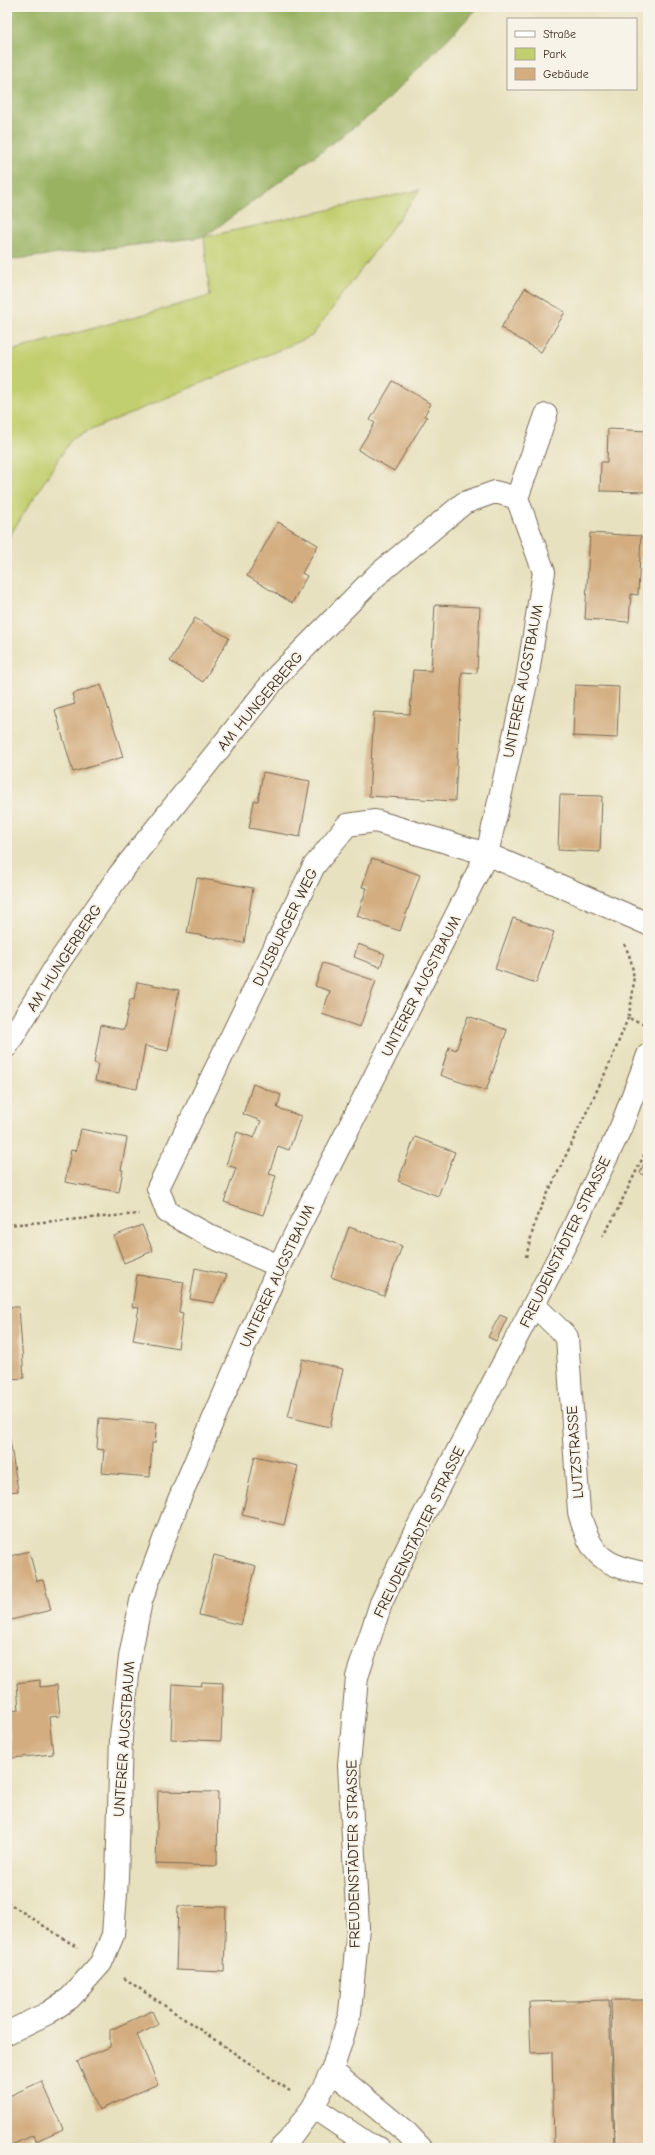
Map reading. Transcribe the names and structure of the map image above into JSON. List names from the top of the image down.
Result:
{
  "streets": {
    "street": [
      "UNTERER AUGSTBAUM",
      "AM HUNGERBERG",
      "DUISBURGER WEG",
      "FREUDENSTÄDTER STRASSE",
      "LUTZSTRASSE"
    ]
  },
  "crossings": [
    ["UNTERER AUGSTBAUM", "AM HUNGERBERG"],
    ["UNTERER AUGSTBAUM", "DUISBURGER WEG"],
    ["FREUDENSTÄDTER STRASSE", "LUTZSTRASSE"]
  ],
  "legend": ["Straße", "Park", "Gebäude"]
}
